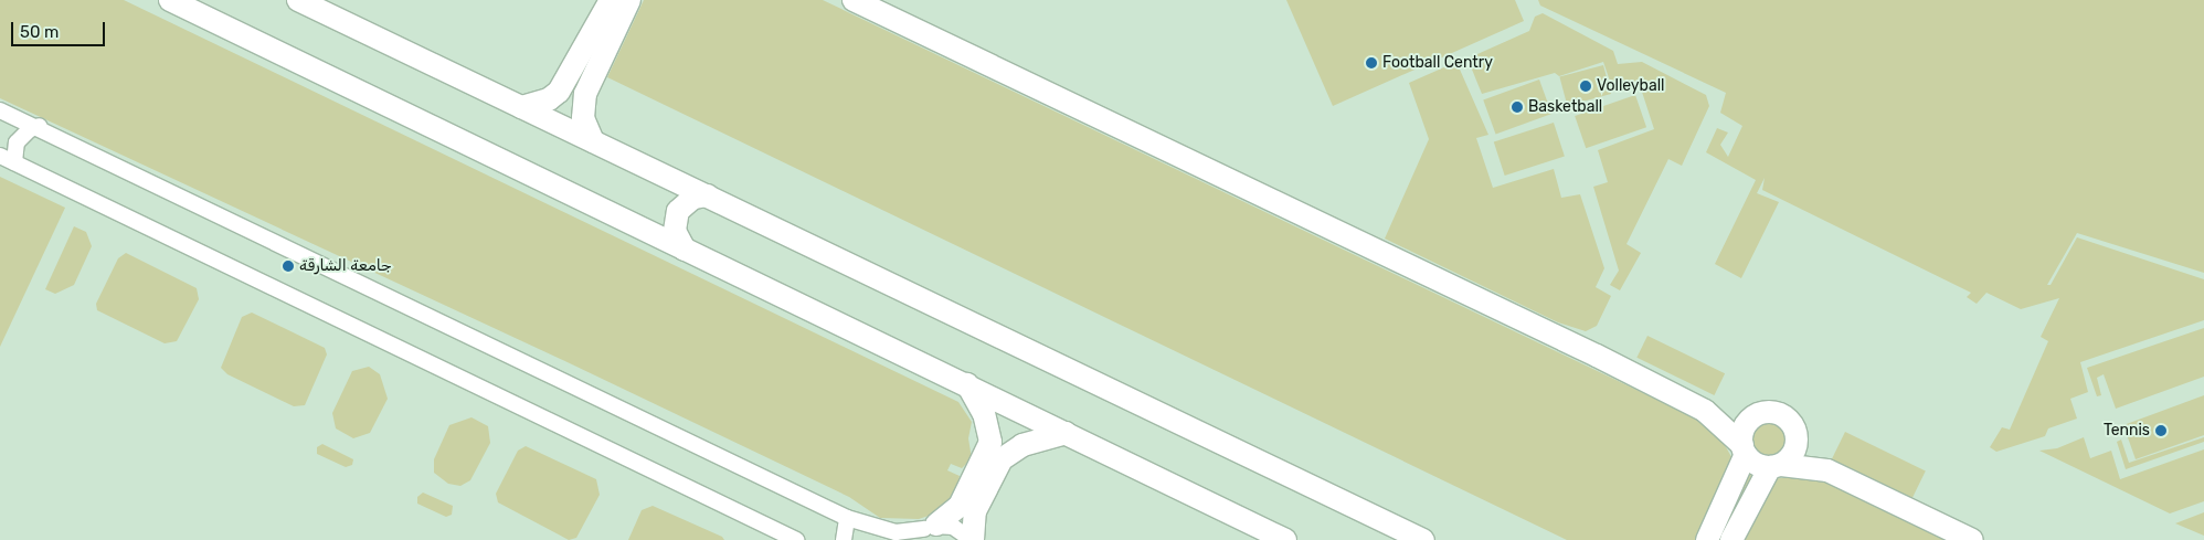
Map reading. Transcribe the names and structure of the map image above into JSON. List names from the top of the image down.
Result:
{
  "places": [
    "Football Centry",
    "Volleyball",
    "Basketball",
    "جامعة الشارقة",
    "Tennis"
  ],
  "scale_bar": "50 m"
}
